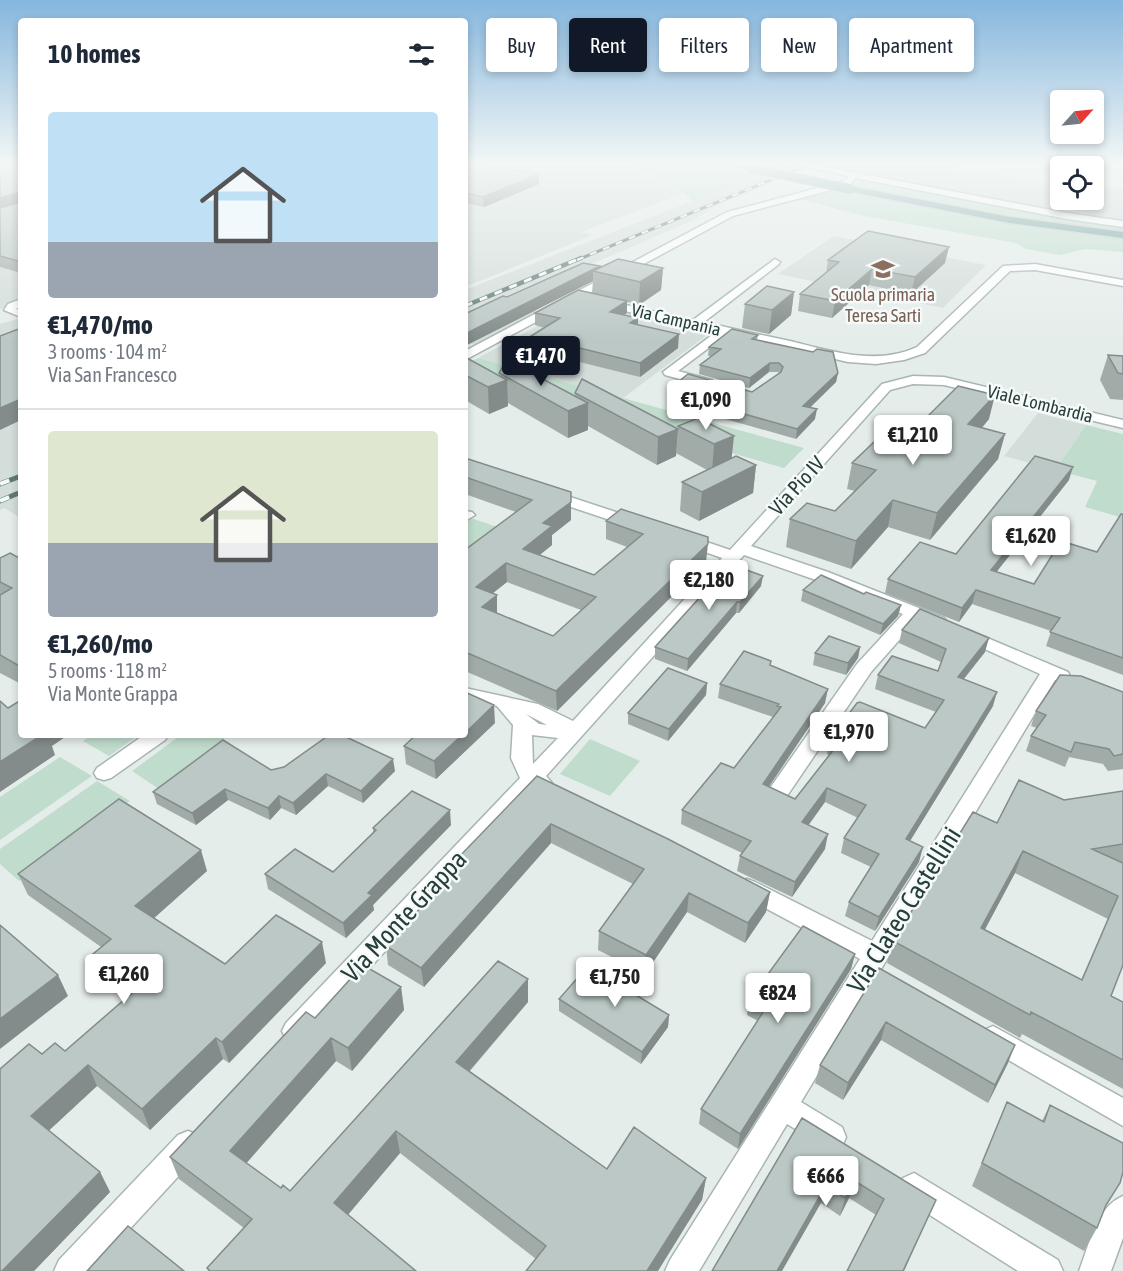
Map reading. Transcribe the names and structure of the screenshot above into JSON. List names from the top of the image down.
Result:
{
  "streets": {
    "street": [
      "Via Campania",
      "Viale Lombardia",
      "Via Pio IV",
      "Via Clateo Castellini",
      "Via Monte Grappa"
    ]
  },
  "crossings": [
    ["Via Campania", "Viale Lombardia"],
    ["Via Campania", "Via Pio IV"],
    ["Viale Lombardia", "Via Pio IV"],
    ["Via Pio IV", "Via Monte Grappa"]
  ],
  "places": {
    "school or university": ["Scuola primaria Teresa Sarti"]
  },
  "north": "top right",
  "page": {
    "chip": [
      "Buy",
      "Rent",
      "Filters",
      "New",
      "Apartment"
    ],
    "heading": "10 homes",
    "list": [
      {
        "name": "€1,470/mo",
        "note": "3 rooms · 104 m² · Via San Francesco"
      },
      {
        "name": "€1,260/mo",
        "note": "5 rooms · 118 m² · Via Monte Grappa"
      }
    ],
    "price": [
      "€1,470",
      "€1,090",
      "€1,210",
      "€1,620",
      "€2,180",
      "€1,970",
      "€1,260",
      "€1,750",
      "€824",
      "€666"
    ]
  }
}
